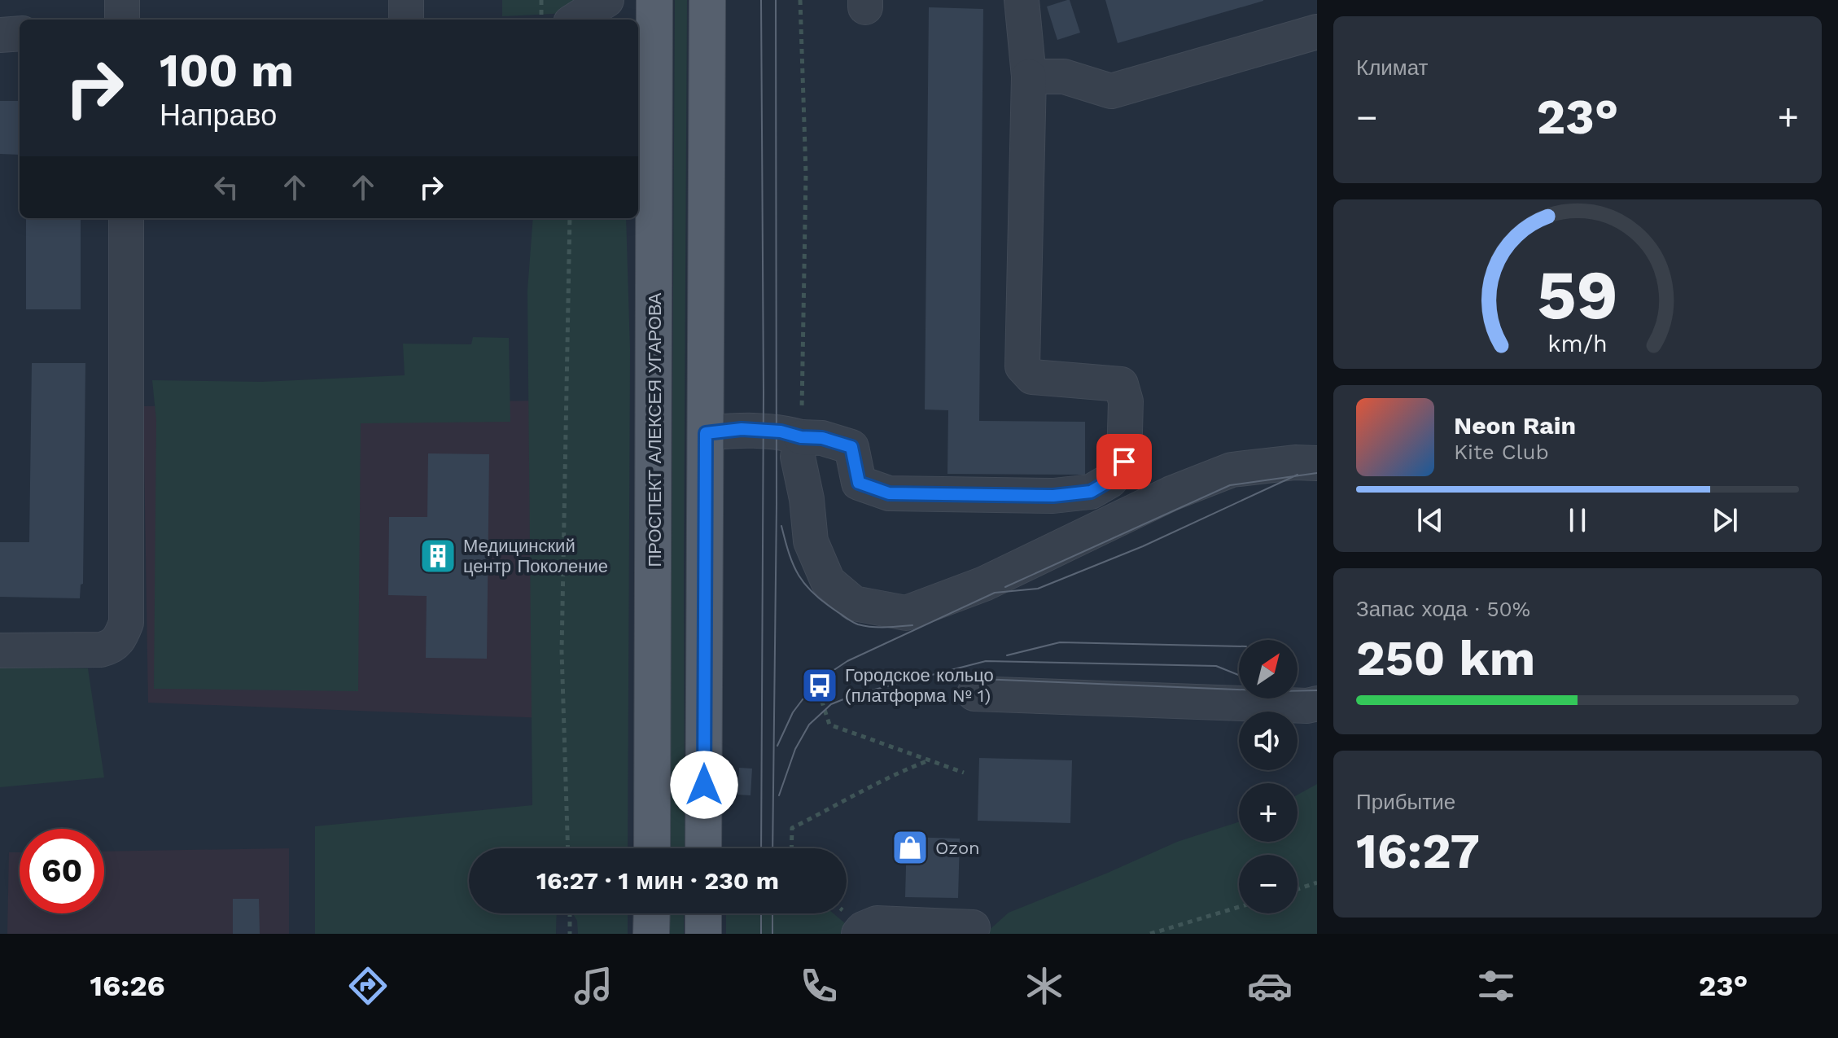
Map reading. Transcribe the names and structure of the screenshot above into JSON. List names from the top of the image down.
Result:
{
  "streets": {
    "main road": ["ПРОСПЕКТ АЛЕКСЕЯ УГАРОВА"]
  },
  "places": {
    "building": ["Медицинский центр Поколение"],
    "bus stop": ["Городское кольцо (платформа № 1)"],
    "shop": ["Ozon"]
  },
  "north": "top right",
  "page": {
    "tile": [
      "Климат",
      ["Запас хода · 50%", "250 km"],
      ["Прибытие", "16:27"]
    ],
    "turn": ["100 m", "Направо"],
    "heat": ["−", "23°", "+"],
    "song": ["Neon Rain", "Kite Club"],
    "map_buttons": ["+", "−"],
    "limit": "60",
    "trip": "16:27 · 1 мин · 230 m",
    "tabs": ["16:26", "23°"],
    "gauge": ["59", "km/h"]
  }
}
